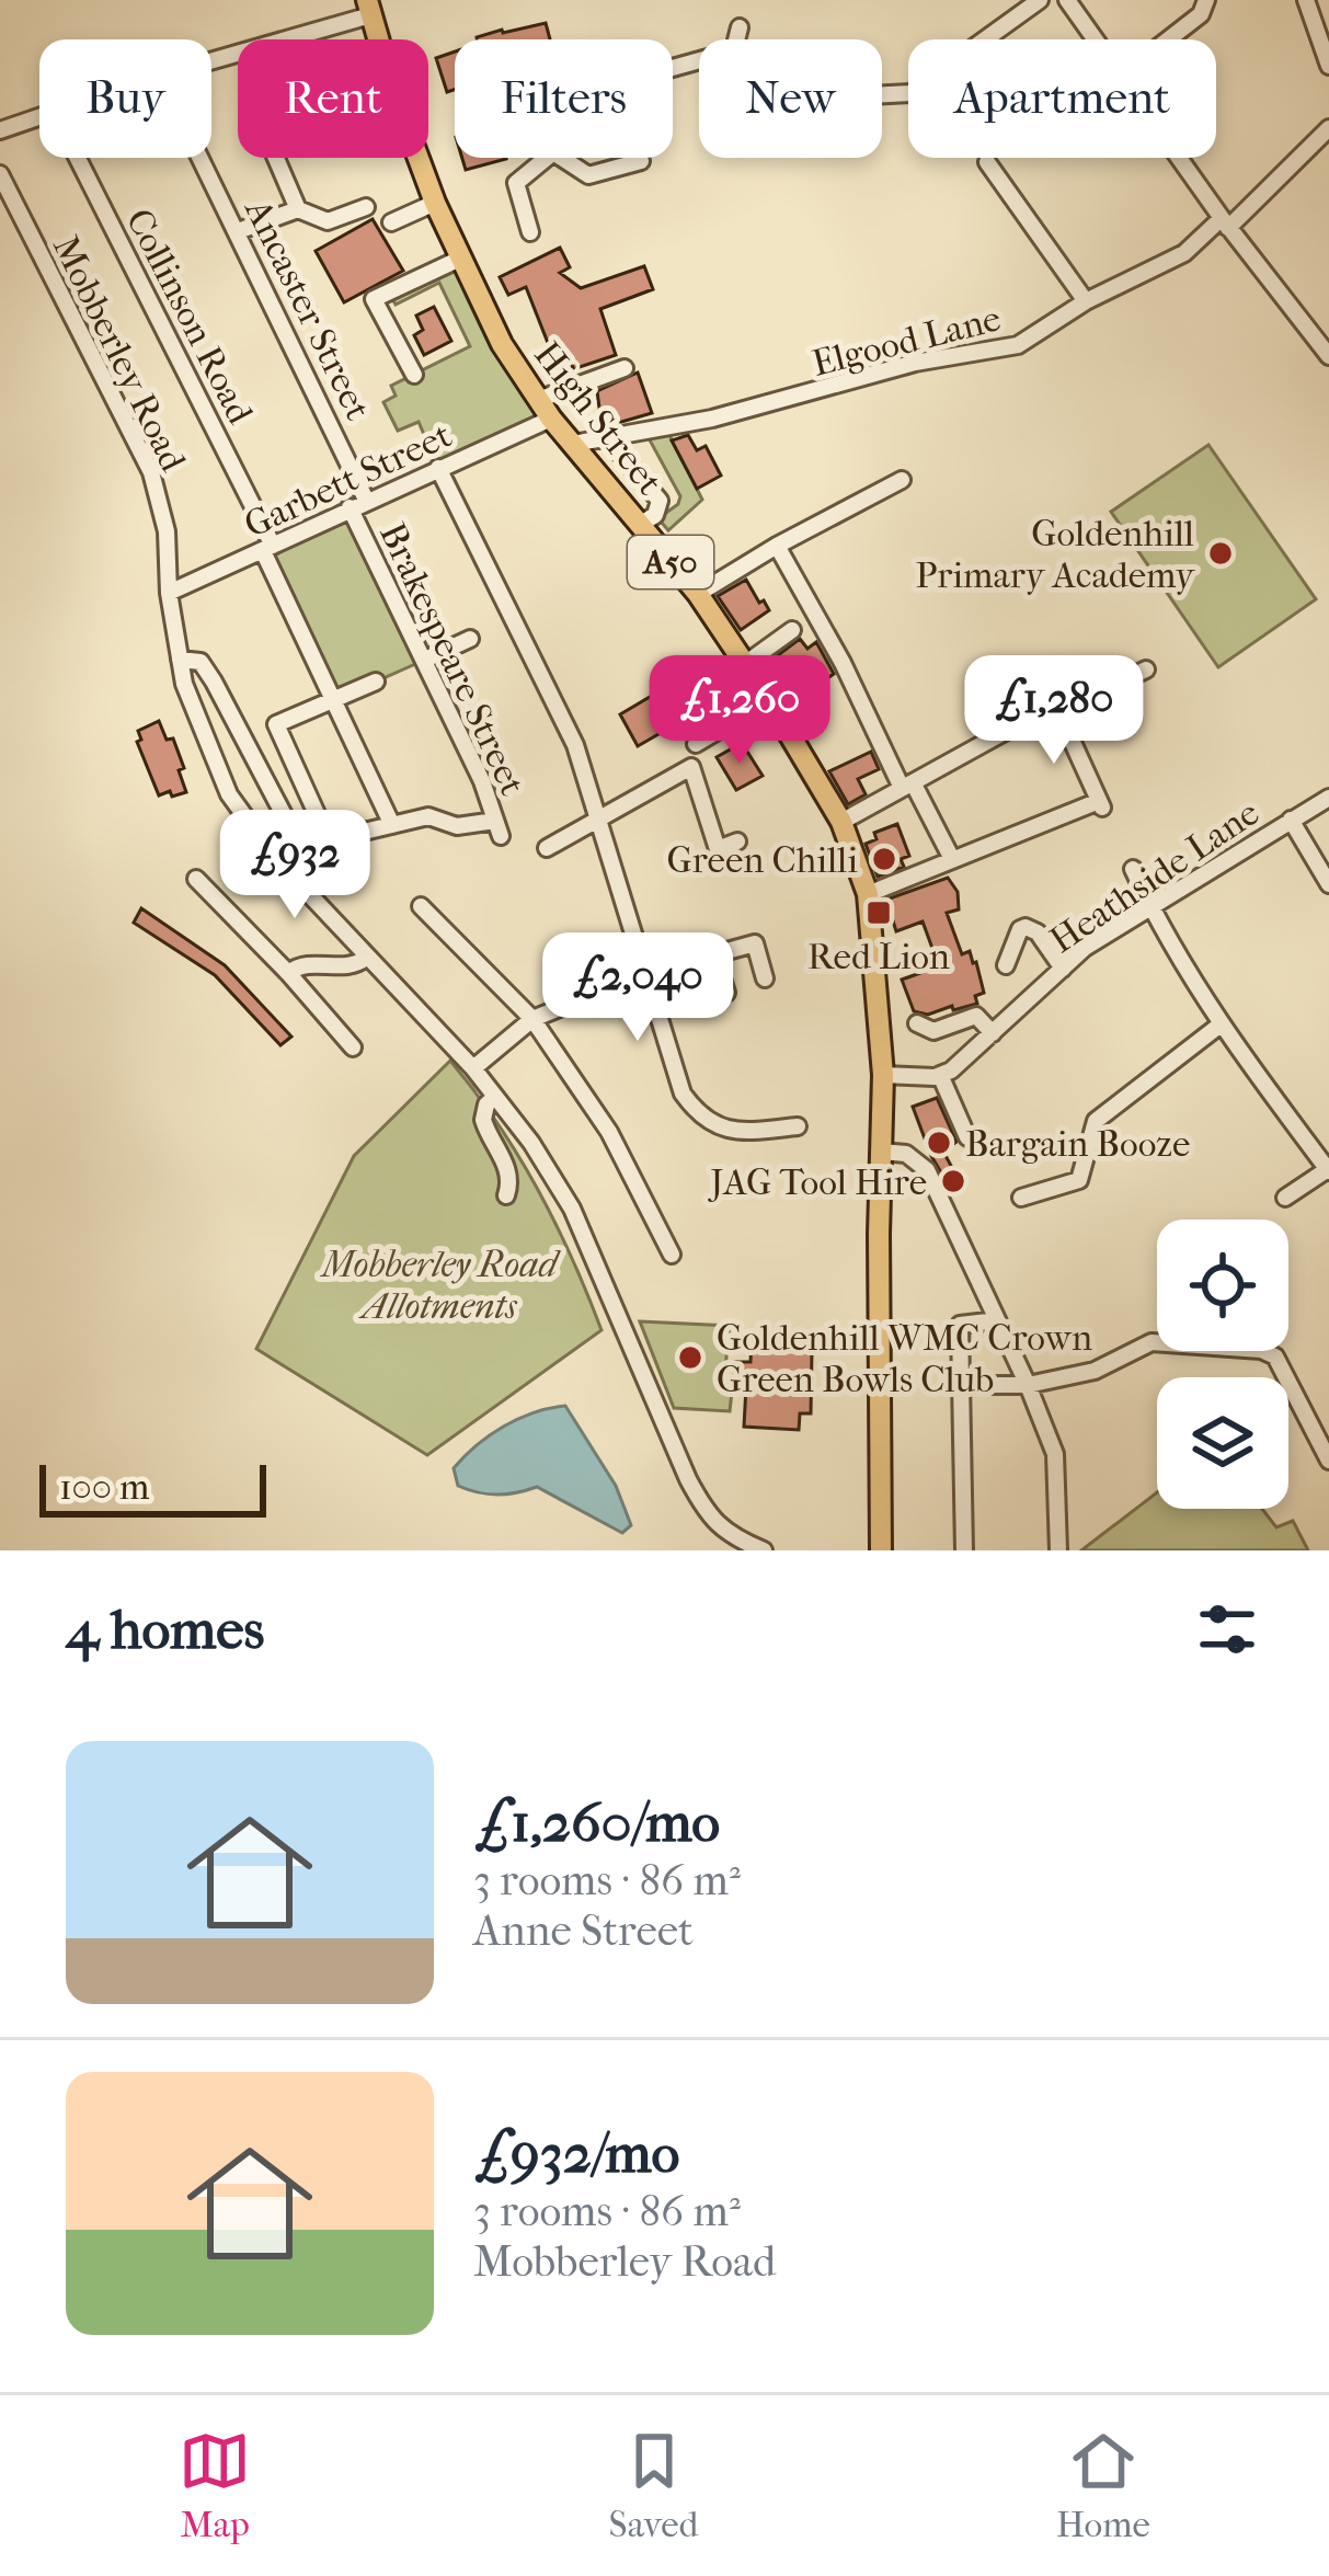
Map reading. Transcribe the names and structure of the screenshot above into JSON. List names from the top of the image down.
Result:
{
  "streets": {
    "main road": ["High Street", "A50"],
    "street": [
      "Ancaster Street",
      "Collinson Road",
      "Elgood Lane",
      "Mobberley Road",
      "Garbett Street",
      "Brakespeare Street",
      "Heathside Lane"
    ]
  },
  "crossings": [
    ["Ancaster Street", "Garbett Street"],
    ["Ancaster Street", "Brakespeare Street"],
    ["Collinson Road", "Garbett Street"],
    ["Collinson Road", "Brakespeare Street"],
    ["Elgood Lane", "High Street"],
    ["Mobberley Road", "Garbett Street"],
    ["High Street", "Garbett Street"],
    ["High Street", "A50"],
    ["Garbett Street", "Brakespeare Street"]
  ],
  "parks": ["Mobberley Road Allotments"],
  "places": {
    "other": [
      "Goldenhill Primary Academy",
      "Green Chilli",
      "Bargain Booze",
      "JAG Tool Hire",
      "Goldenhill WMC Crown Green Bowls Club"
    ],
    "transit": ["Red Lion"]
  },
  "scale_bar": "100 m",
  "page": {
    "chip": [
      "Buy",
      "Rent",
      "Filters",
      "New",
      "Apartment"
    ],
    "price": [
      "£1,260",
      "£1,280",
      "£932",
      "£2,040"
    ],
    "scale": "100 m",
    "heading": "4 homes",
    "list": [
      {
        "name": "£1,260/mo",
        "note": "3 rooms · 86 m² · Anne Street"
      },
      {
        "name": "£932/mo",
        "note": "3 rooms · 86 m² · Mobberley Road"
      }
    ],
    "tabs": ["Map", "Saved", "Home"]
  }
}
